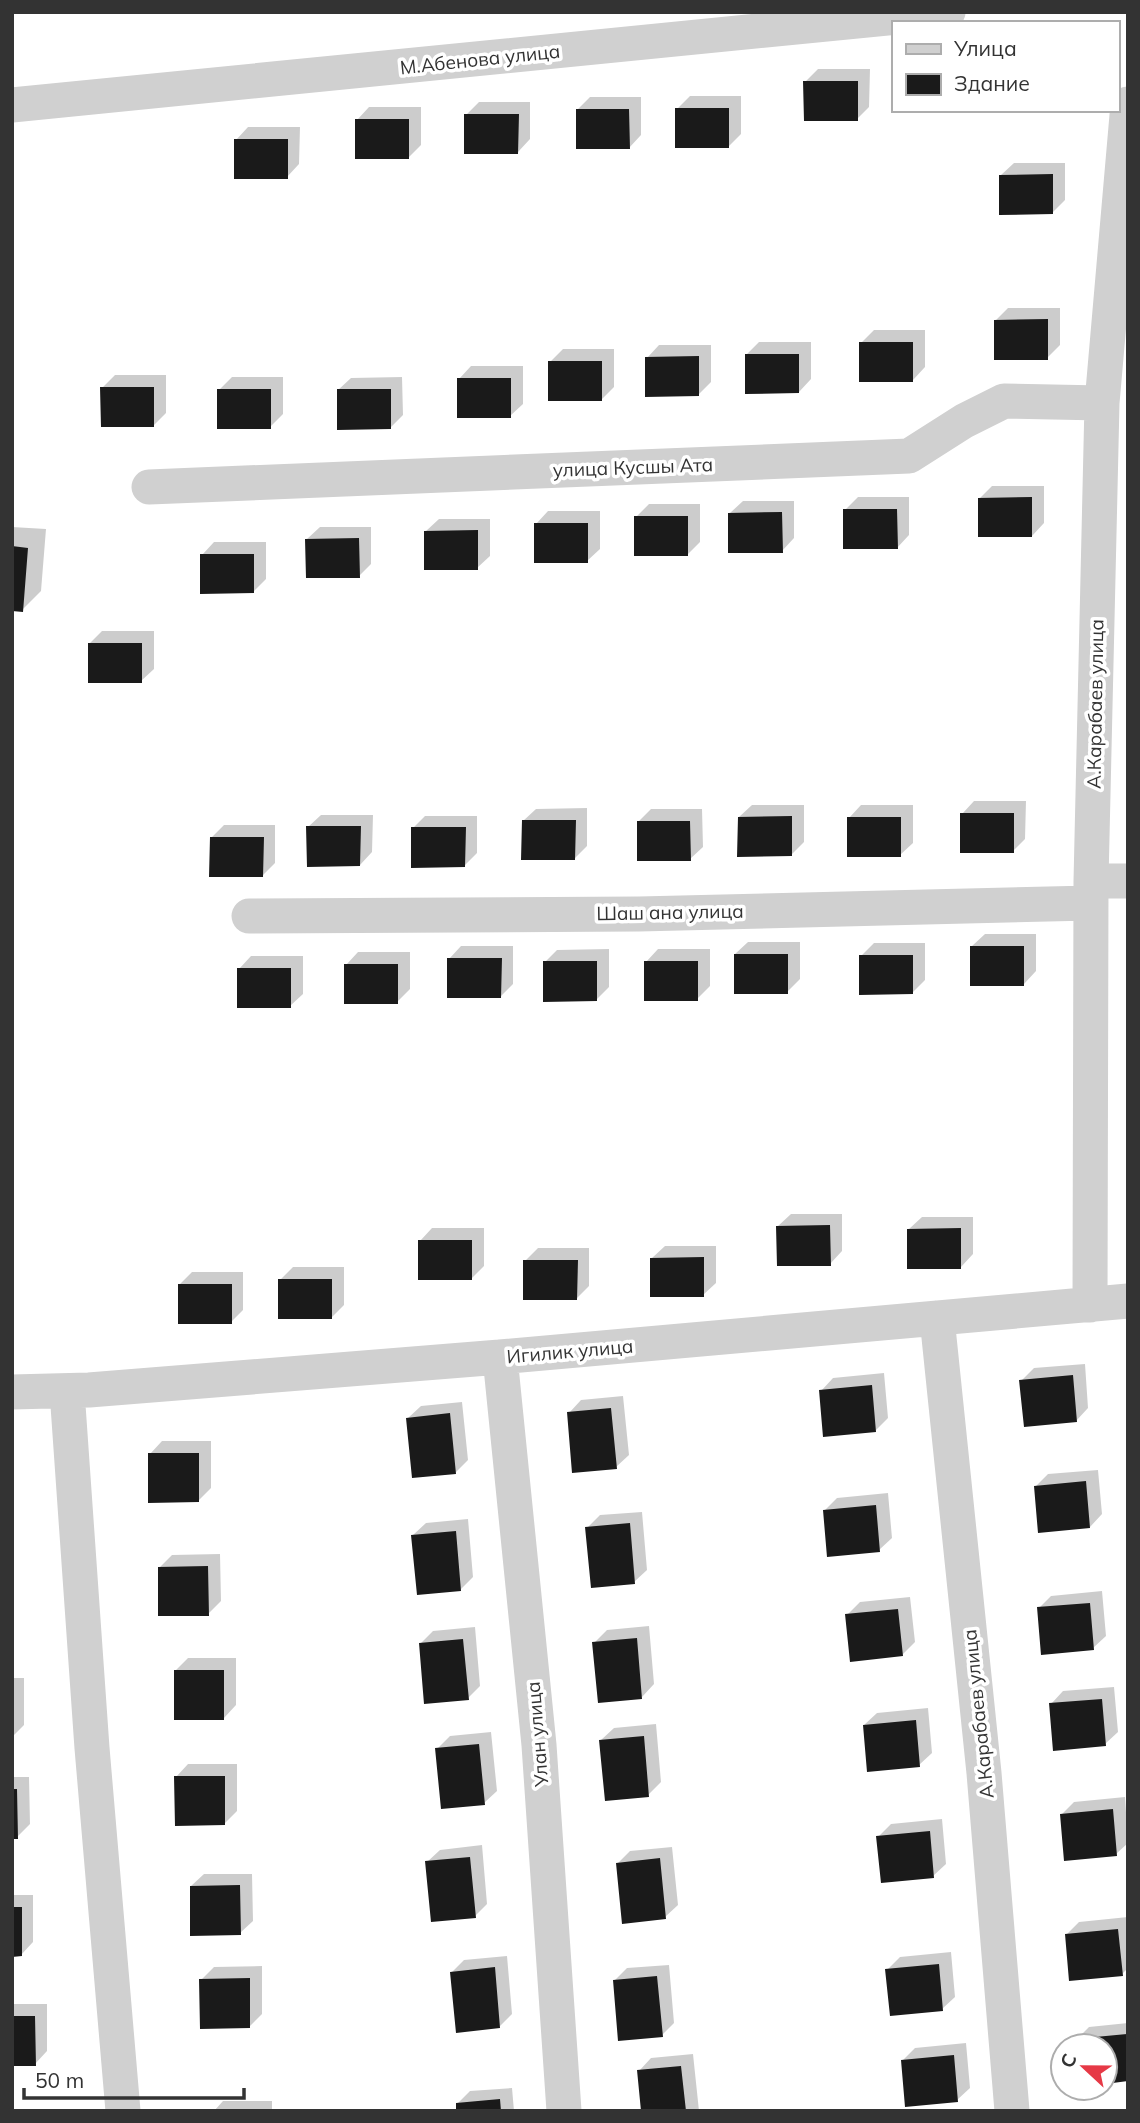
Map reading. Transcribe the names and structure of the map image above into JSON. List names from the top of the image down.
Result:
{
  "streets": {
    "street": [
      "М.Абенова улица",
      "улица Кусшы Ата",
      "А.Карабаев улица",
      "Шаш ана улица",
      "Игилик улица",
      "Улан улица"
    ]
  },
  "crossings": [
    ["улица Кусшы Ата", "А.Карабаев улица"],
    ["А.Карабаев улица", "Шаш ана улица"],
    ["А.Карабаев улица", "Игилик улица"],
    ["Игилик улица", "Улан улица"]
  ],
  "legend": ["Улица", "Здание"],
  "scale_bar": "50 m",
  "north": "left"
}
